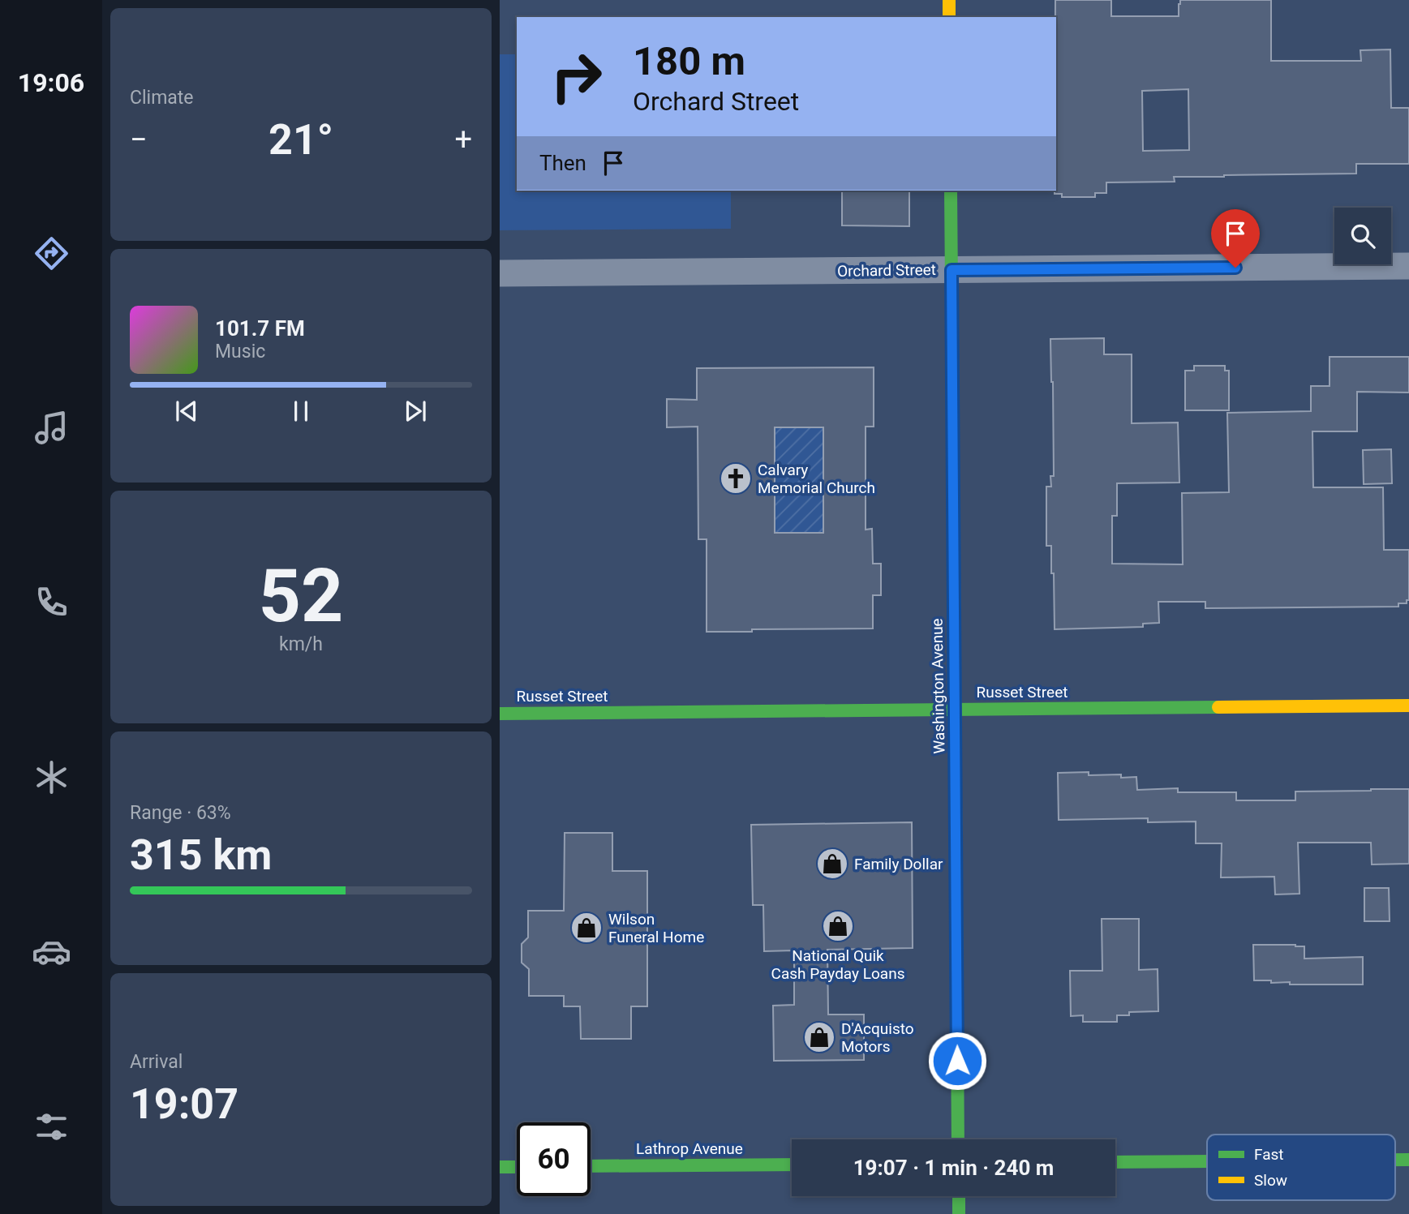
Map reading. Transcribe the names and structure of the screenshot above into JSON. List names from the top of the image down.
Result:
{
  "streets": {
    "street": [
      "Orchard Street",
      "Washington Avenue",
      "Russet Street",
      "Lathrop Avenue"
    ]
  },
  "crossings": [
    ["Orchard Street", "Washington Avenue"],
    ["Washington Avenue", "Russet Street"]
  ],
  "places": {
    "church": ["Calvary Memorial Church"],
    "shop": [
      "Family Dollar",
      "National Quik Cash Payday Loans",
      "Wilson Funeral Home",
      "D'Acquisto Motors"
    ]
  },
  "legend": ["Fast", "Slow"],
  "page": {
    "tabs": "19:06",
    "tile": [
      "Climate",
      ["52", "km/h"],
      ["Range · 63%", "315 km"],
      ["Arrival", "19:07"]
    ],
    "turn": ["180 m", "Orchard Street"],
    "heat": ["−", "21°", "+"],
    "then": "Then",
    "song": ["101.7 FM", "Music"],
    "limit": "60",
    "trip": "19:07 · 1 min · 240 m"
  }
}
